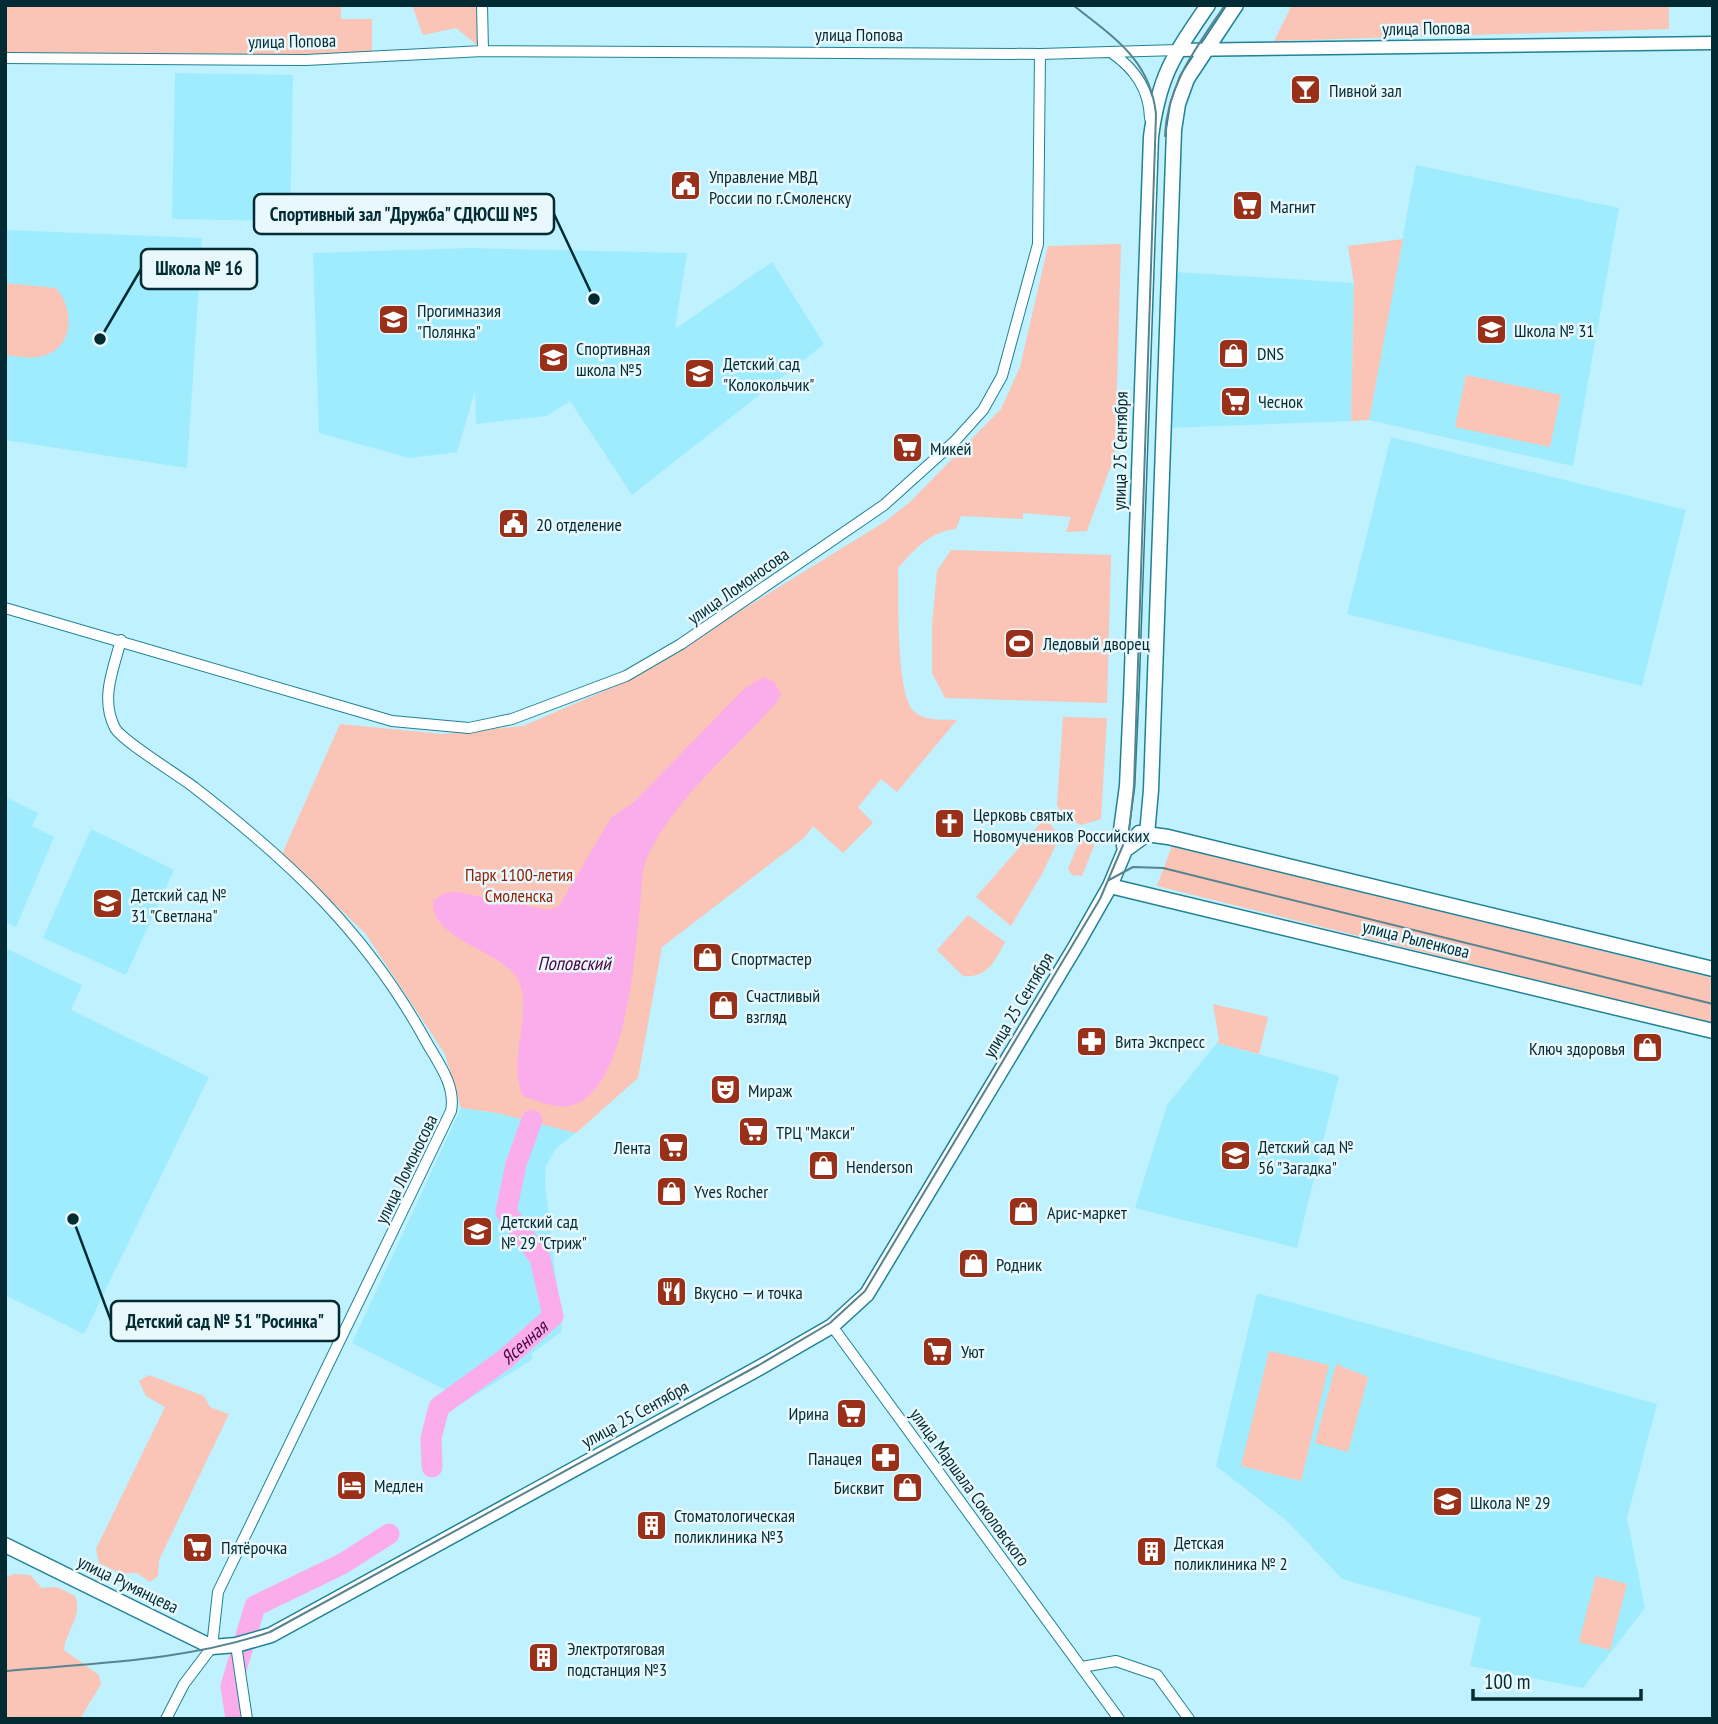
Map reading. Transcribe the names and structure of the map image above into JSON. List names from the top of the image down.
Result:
{
  "streets": {
    "main road": ["улица 25 Сентября", "улица Рыленкова", "улица Румянцева"],
    "street": ["улица Попова", "улица Ломоносова", "улица Маршала Соколовского"]
  },
  "crossings": [
    ["улица Попова", "улица 25 Сентября"],
    ["улица Попова", "улица Ломоносова"],
    ["улица 25 Сентября", "улица Рыленкова"],
    ["улица 25 Сентября", "улица Маршала Соколовского"],
    ["улица Ломоносова", "улица Румянцева"]
  ],
  "water": ["Поповский", "Ясенная"],
  "parks": ["Парк 1100-летия Смоленска"],
  "places": {
    "bar": ["Пивной зал"],
    "public building": ["Управление МВД России по г.Смоленску", "20 отделение"],
    "supermarket": [
      "Магнит",
      "Чеснок",
      "Микей",
      "ТРЦ \"Макси\"",
      "Лента",
      "Уют",
      "Ирина",
      "Пятёрочка"
    ],
    "other": ["Спортивный зал \"Дружба\" СДЮСШ №5", "Школа № 16", "Детский сад № 51 \"Росинка\""],
    "school or university": [
      "Прогимназия \"Полянка\"",
      "Школа № 31",
      "Спортивная школа №5",
      "Детский сад \"Колокольчик\"",
      "Детский сад № 31 \"Светлана\"",
      "Детский сад № 56 \"Загадка\"",
      "Детский сад № 29 \"Стриж\"",
      "Школа № 29"
    ],
    "shop": [
      "DNS",
      "Спортмастер",
      "Счастливый взгляд",
      "Ключ здоровья",
      "Henderson",
      "Yves Rocher",
      "Арис-маркет",
      "Родник",
      "Бисквит"
    ],
    "sports": ["Ледовый дворец"],
    "church": ["Церковь святых Новомучеников Российских"],
    "pharmacy": ["Вита Экспресс", "Панацея"],
    "theatre": ["Мираж"],
    "restaurant": ["Вкусно — и точка"],
    "hotel": ["Медлен"],
    "building": ["Стоматологическая поликлиника №3", "Детская поликлиника № 2", "Электротяговая подстанция №3"]
  },
  "scale_bar": "100 m"
}
